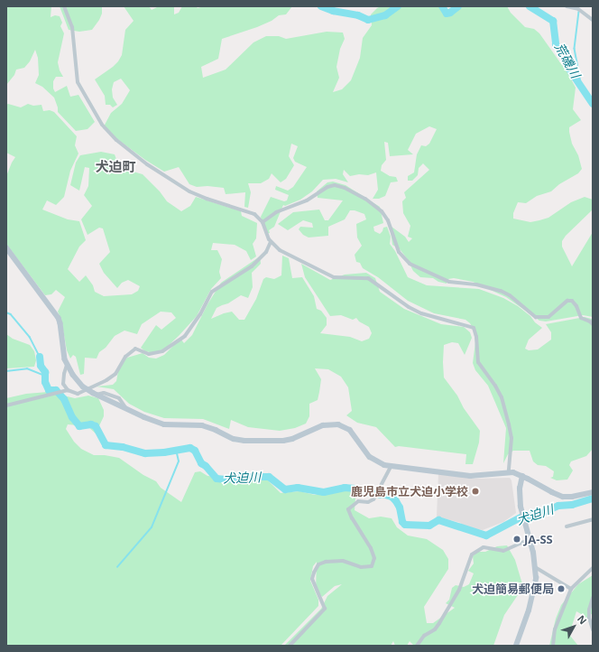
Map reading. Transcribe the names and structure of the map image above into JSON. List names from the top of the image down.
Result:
{
  "districts": ["犬迫町"],
  "water": ["荒磯川", "犬迫川"],
  "places": ["鹿児島市立犬迫小学校", "JA-SS", "犬迫簡易郵便局"],
  "north": "top right"
}
